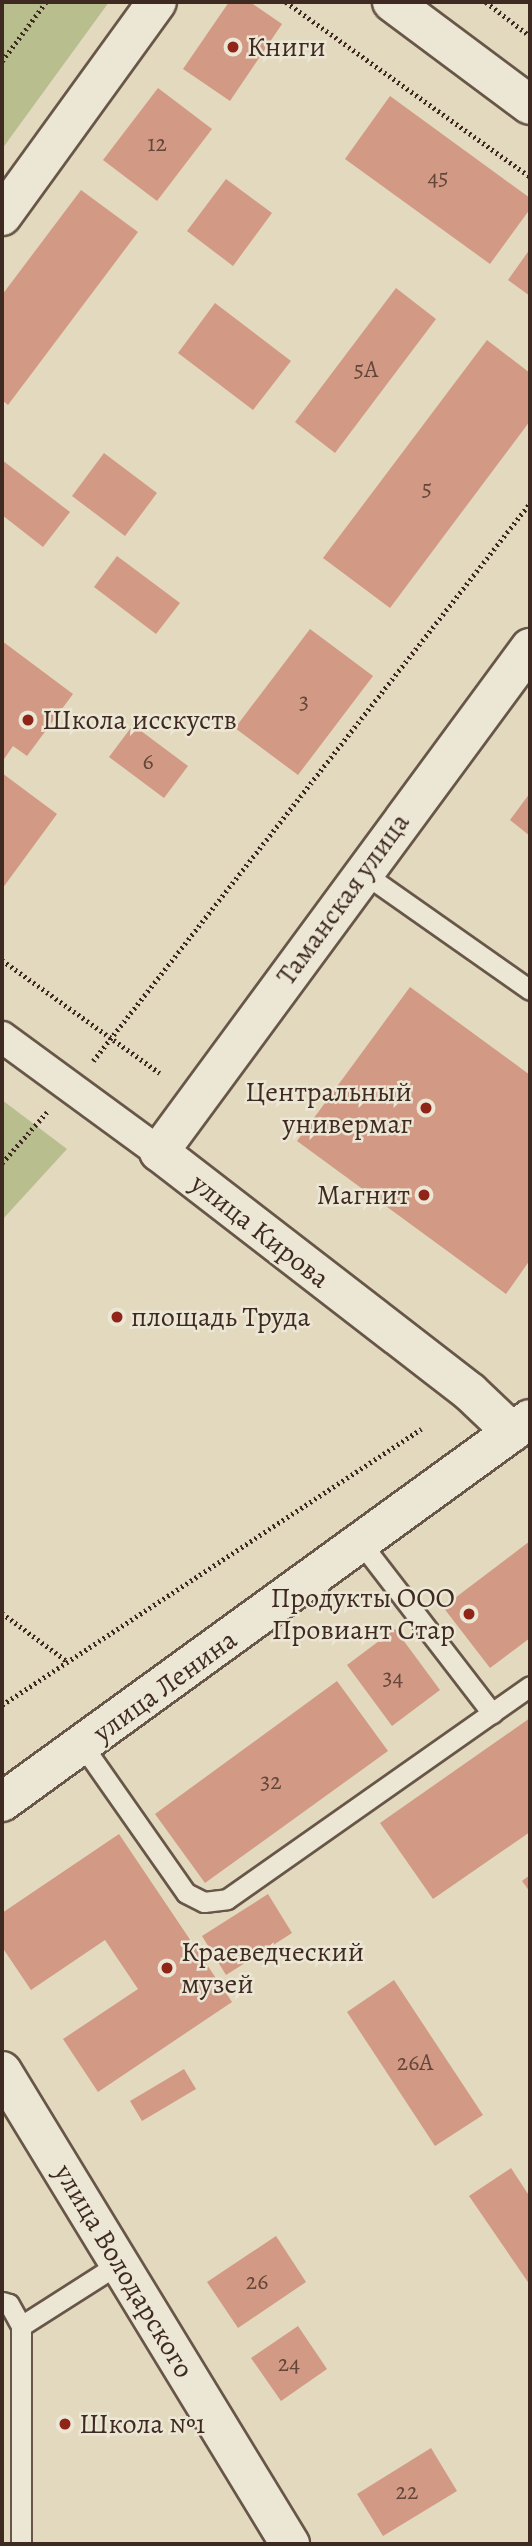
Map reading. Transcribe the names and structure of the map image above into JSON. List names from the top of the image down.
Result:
{
  "streets": {
    "street": [
      "Таманская улица",
      "улица Кирова",
      "улица Ленина",
      "улица Володарского"
    ]
  },
  "crossings": [
    ["Таманская улица", "улица Кирова"],
    ["улица Кирова", "улица Ленина"]
  ],
  "places": [
    "Книги",
    "Школа исскуств",
    "Центральный универмаг",
    "Магнит",
    "площадь Труда",
    "Продукты ООО Провиант Стар",
    "Краеведческий музей",
    "Школа №1"
  ],
  "house_numbers": [
    "12",
    "45",
    "5А",
    "5",
    "3",
    "6",
    "34",
    "32",
    "26А",
    "26",
    "24",
    "22"
  ]
}
